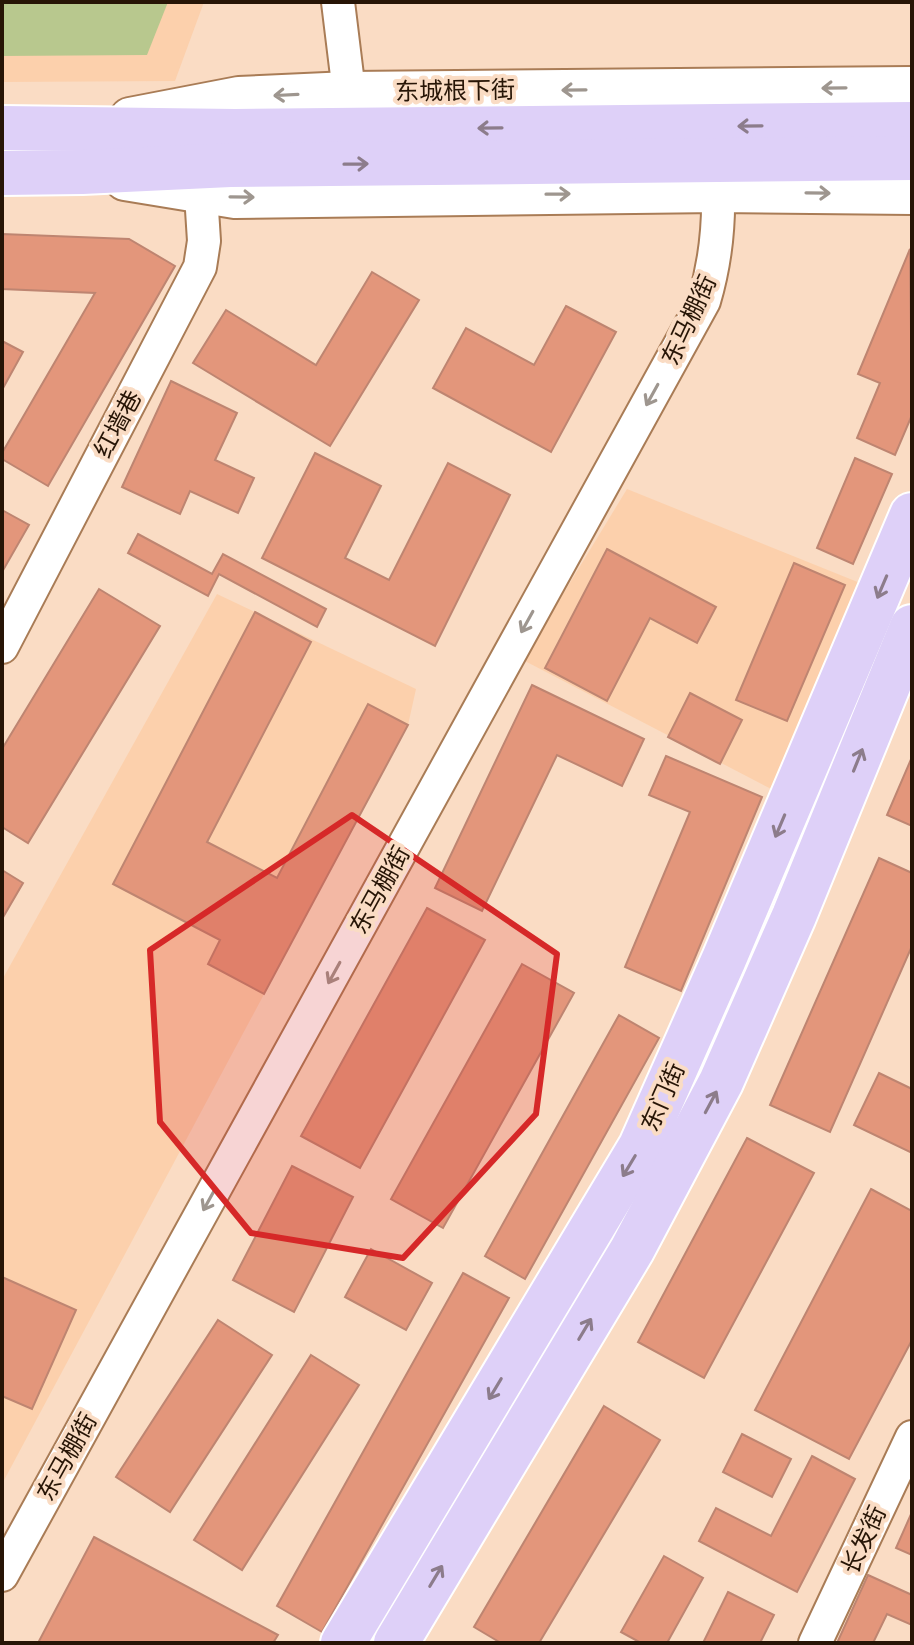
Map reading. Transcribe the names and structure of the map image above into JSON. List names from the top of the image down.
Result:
{
  "streets": {
    "main road": ["东城根下街", "东门街"],
    "street": ["东马棚街", "红墙巷", "长发街"]
  },
  "one_way": ["东马棚街"]
}
